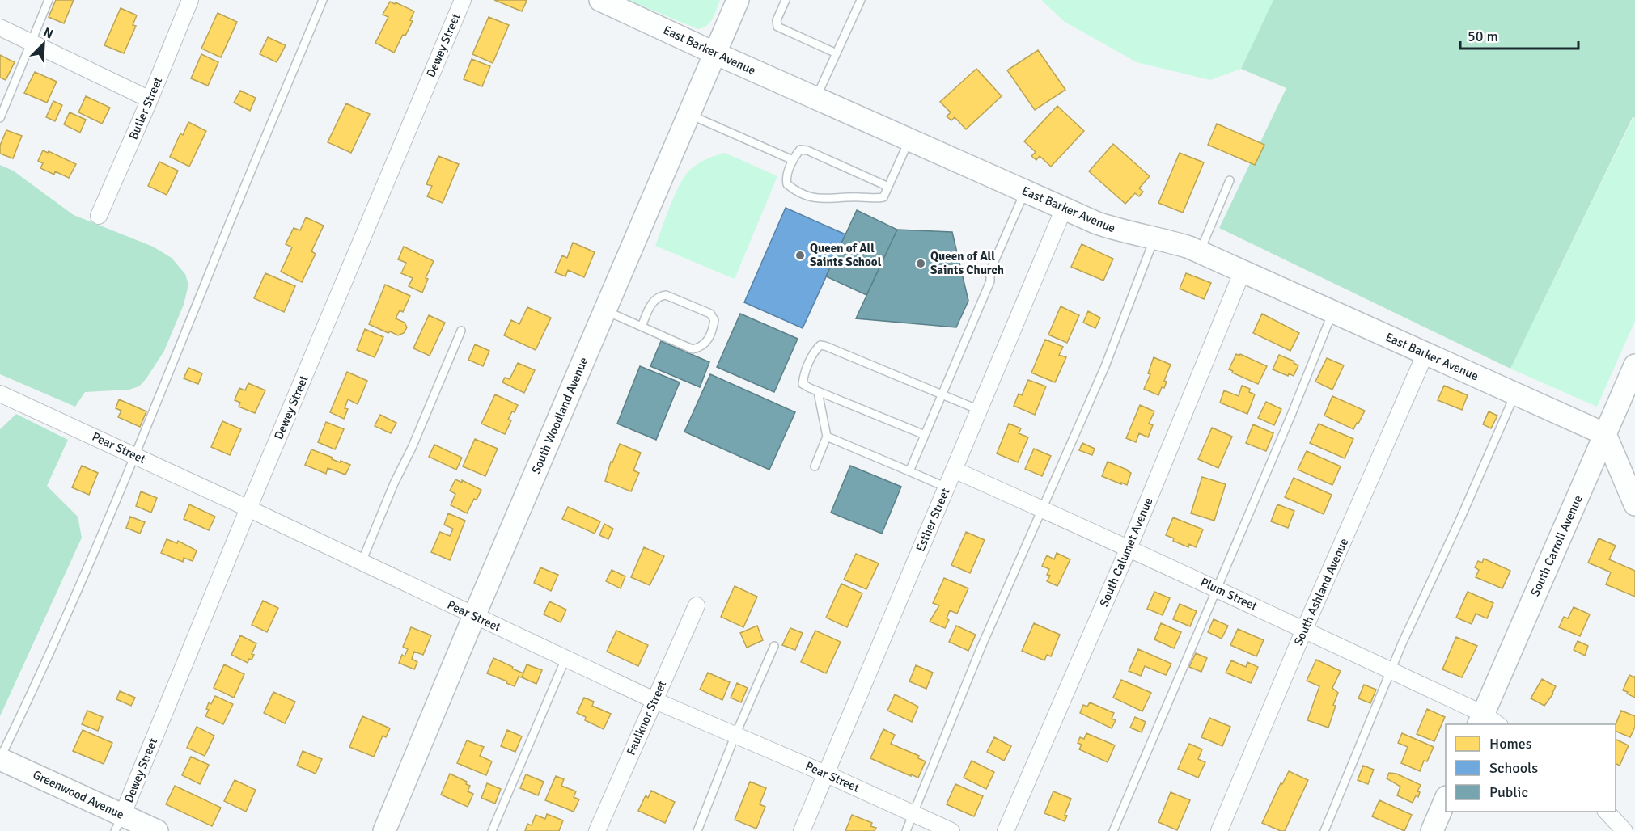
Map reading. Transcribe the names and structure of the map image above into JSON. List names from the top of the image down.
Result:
{
  "streets": {
    "street": [
      "Dewey Street",
      "East Barker Avenue",
      "Butler Street",
      "South Woodland Avenue",
      "Pear Street",
      "Esther Street",
      "South Carroll Avenue",
      "South Calumet Avenue",
      "South Ashland Avenue",
      "Plum Street",
      "Faulknor Street",
      "Greenwood Avenue"
    ]
  },
  "crossings": [
    ["Dewey Street", "Pear Street"],
    ["Dewey Street", "Greenwood Avenue"],
    ["East Barker Avenue", "South Woodland Avenue"],
    ["East Barker Avenue", "Esther Street"],
    ["East Barker Avenue", "South Carroll Avenue"],
    ["East Barker Avenue", "South Calumet Avenue"],
    ["East Barker Avenue", "South Ashland Avenue"],
    ["South Woodland Avenue", "Pear Street"],
    ["Pear Street", "Esther Street"],
    ["Pear Street", "Faulknor Street"],
    ["Esther Street", "Plum Street"],
    ["South Carroll Avenue", "Plum Street"],
    ["South Calumet Avenue", "Plum Street"],
    ["South Ashland Avenue", "Plum Street"]
  ],
  "places": ["Queen of All Saints School", "Queen of All Saints Church"],
  "legend": ["Homes", "Schools", "Public"],
  "scale_bar": "50 m",
  "north": "top right"
}
